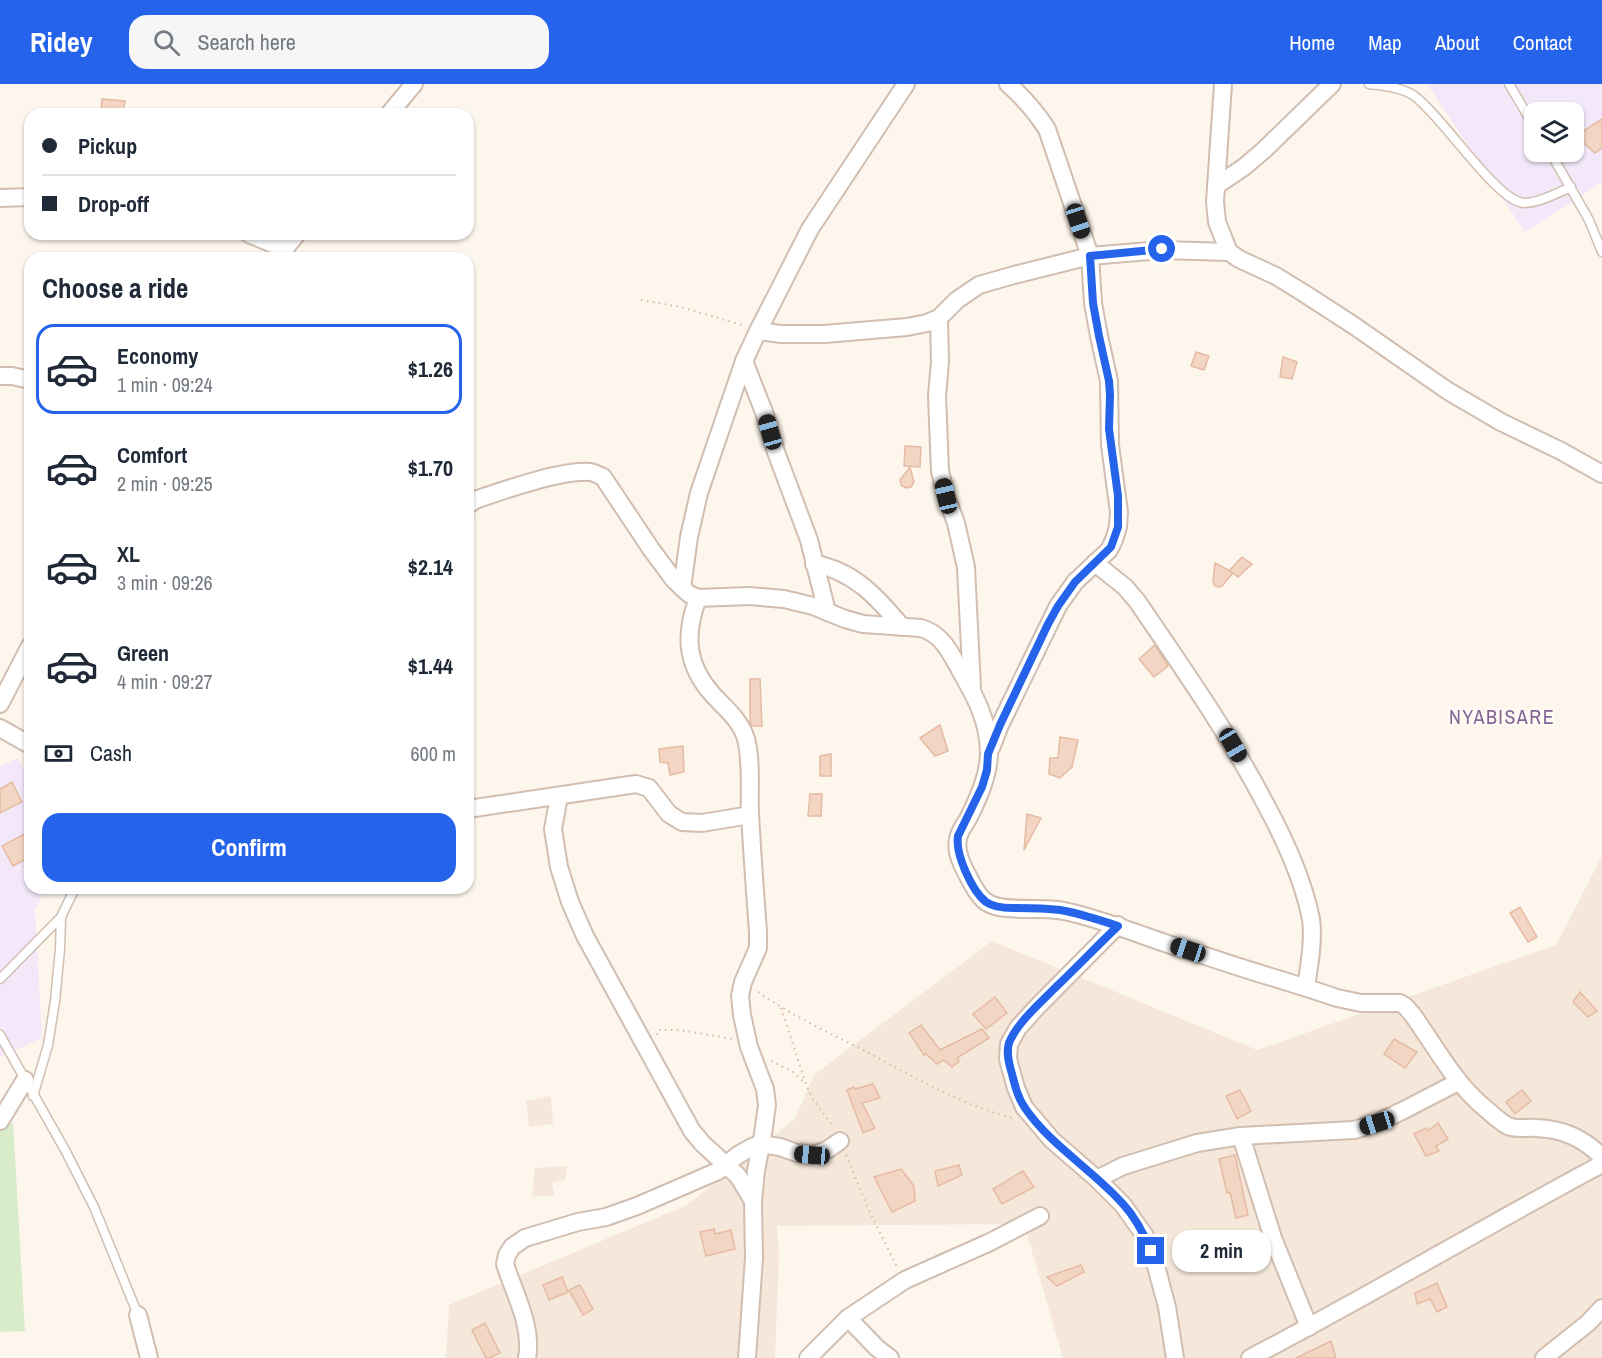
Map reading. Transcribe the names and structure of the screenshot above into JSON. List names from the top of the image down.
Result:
{
  "districts": ["NYABISARE"],
  "page": {
    "header": "Ridey",
    "search": "Search here",
    "nav": [
      "Home",
      "Map",
      "About",
      "Contact"
    ],
    "banner": ["Pickup", "Drop-off"],
    "heading": "Choose a ride",
    "list": [
      {
        "name": "Economy",
        "note": "1 min · 09:24",
        "value": "$1.26"
      },
      {
        "name": "Comfort",
        "note": "2 min · 09:25",
        "value": "$1.70"
      },
      {
        "name": "XL",
        "note": "3 min · 09:26",
        "value": "$2.14"
      },
      {
        "name": "Green",
        "note": "4 min · 09:27",
        "value": "$1.44"
      }
    ],
    "pay": ["Cash", "600 m"],
    "buttons": "Confirm",
    "bubble": "2 min"
  }
}
